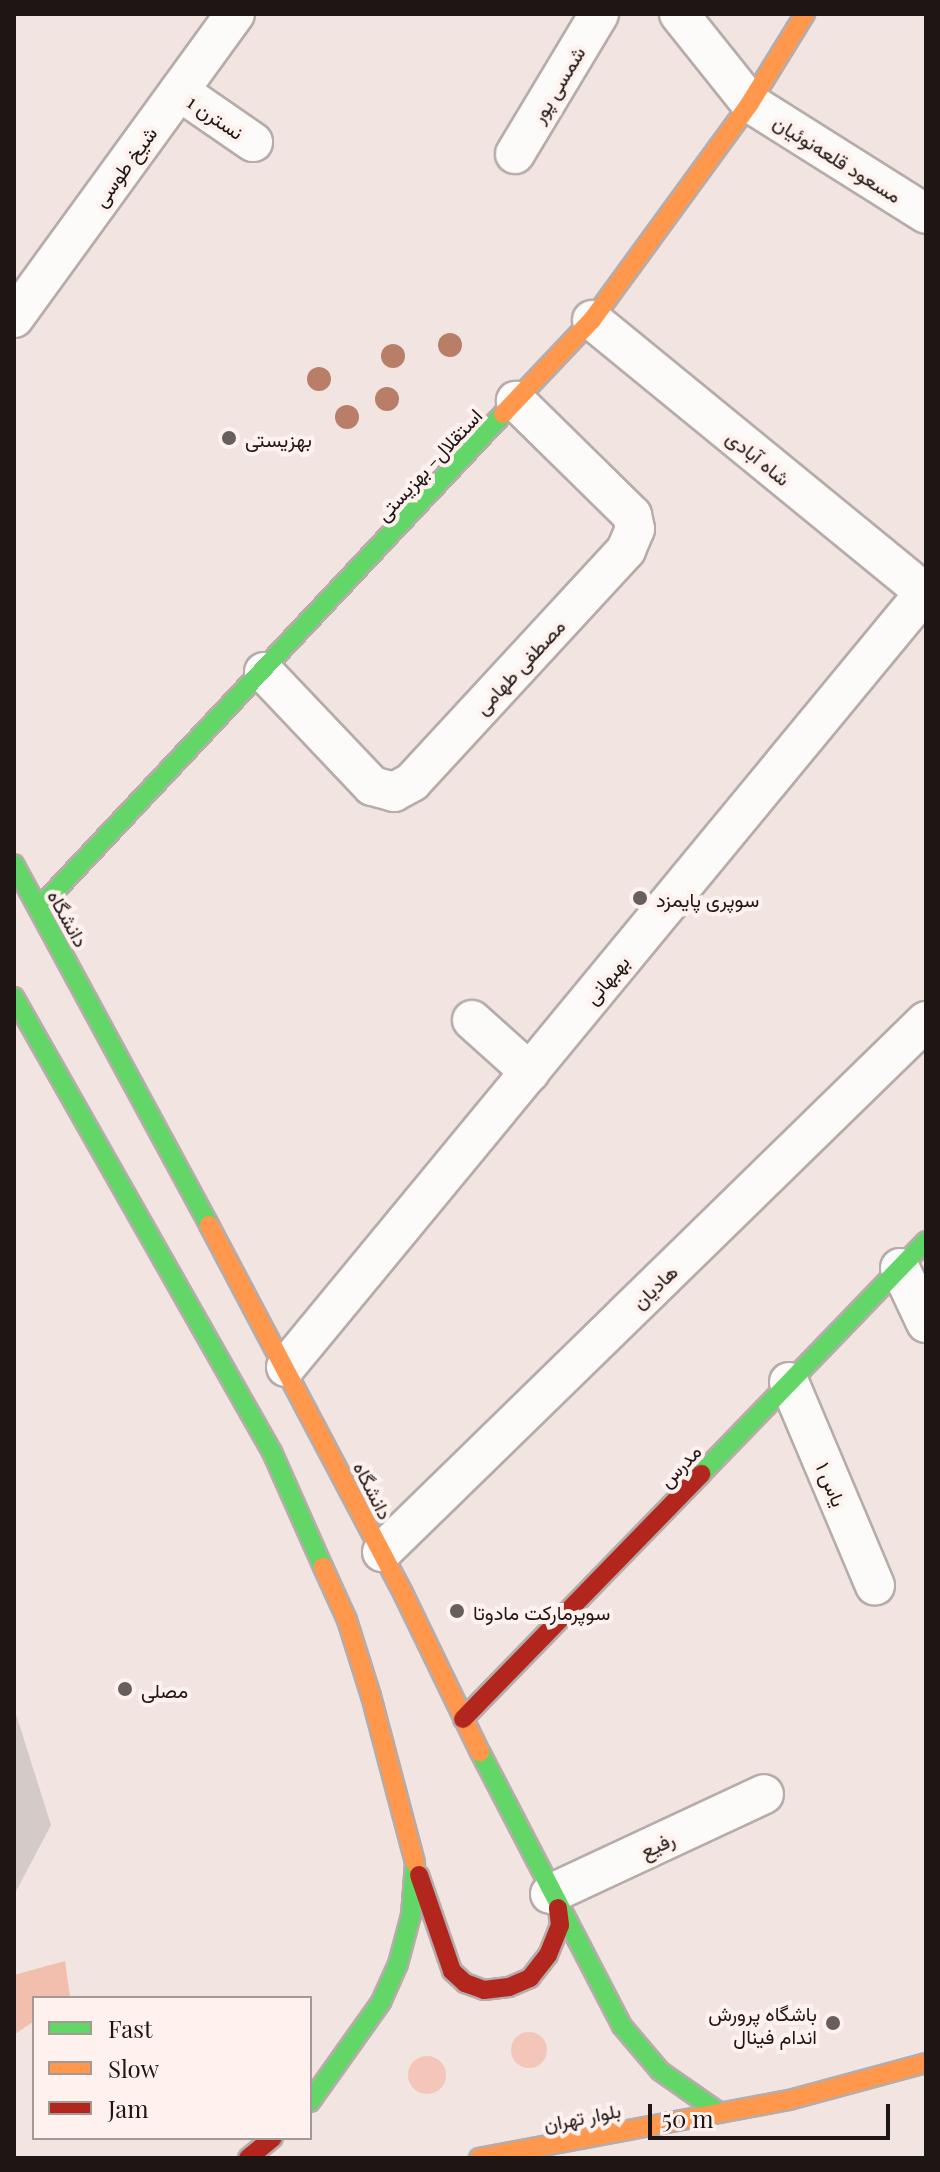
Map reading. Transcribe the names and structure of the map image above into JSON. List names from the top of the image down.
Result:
{
  "streets": {
    "main road": [
      "استقلال- بهزیستی",
      "دانشگاه",
      "مدرس",
      "بلوار تهران"
    ],
    "street": [
      "شمسی پور",
      "نسترن 1",
      "مسعود قلعه‌نوئیان",
      "شیخ طوسی",
      "شاه آبادی",
      "مصطفی طهامی",
      "بهبهانی",
      "هادیان",
      "یاس ۱",
      "رفیع"
    ]
  },
  "crossings": [
    ["نسترن 1", "شیخ طوسی"],
    ["مسعود قلعه‌نوئیان", "استقلال- بهزیستی"],
    ["شاه آبادی", "استقلال- بهزیستی"],
    ["شاه آبادی", "بهبهانی"],
    ["استقلال- بهزیستی", "مصطفی طهامی"],
    ["استقلال- بهزیستی", "دانشگاه"],
    ["دانشگاه", "بهبهانی"],
    ["دانشگاه", "هادیان"],
    ["دانشگاه", "مدرس"],
    ["دانشگاه", "رفیع"],
    ["دانشگاه", "بلوار تهران"],
    ["مدرس", "یاس ۱"]
  ],
  "places": [
    "بهزیستی",
    "سوپری پایمزد",
    "سوپرمارکت مادوتا",
    "مصلی",
    "باشگاه پرورش اندام فینال"
  ],
  "legend": ["Fast", "Slow", "Jam"],
  "scale_bar": "50 m"
}
